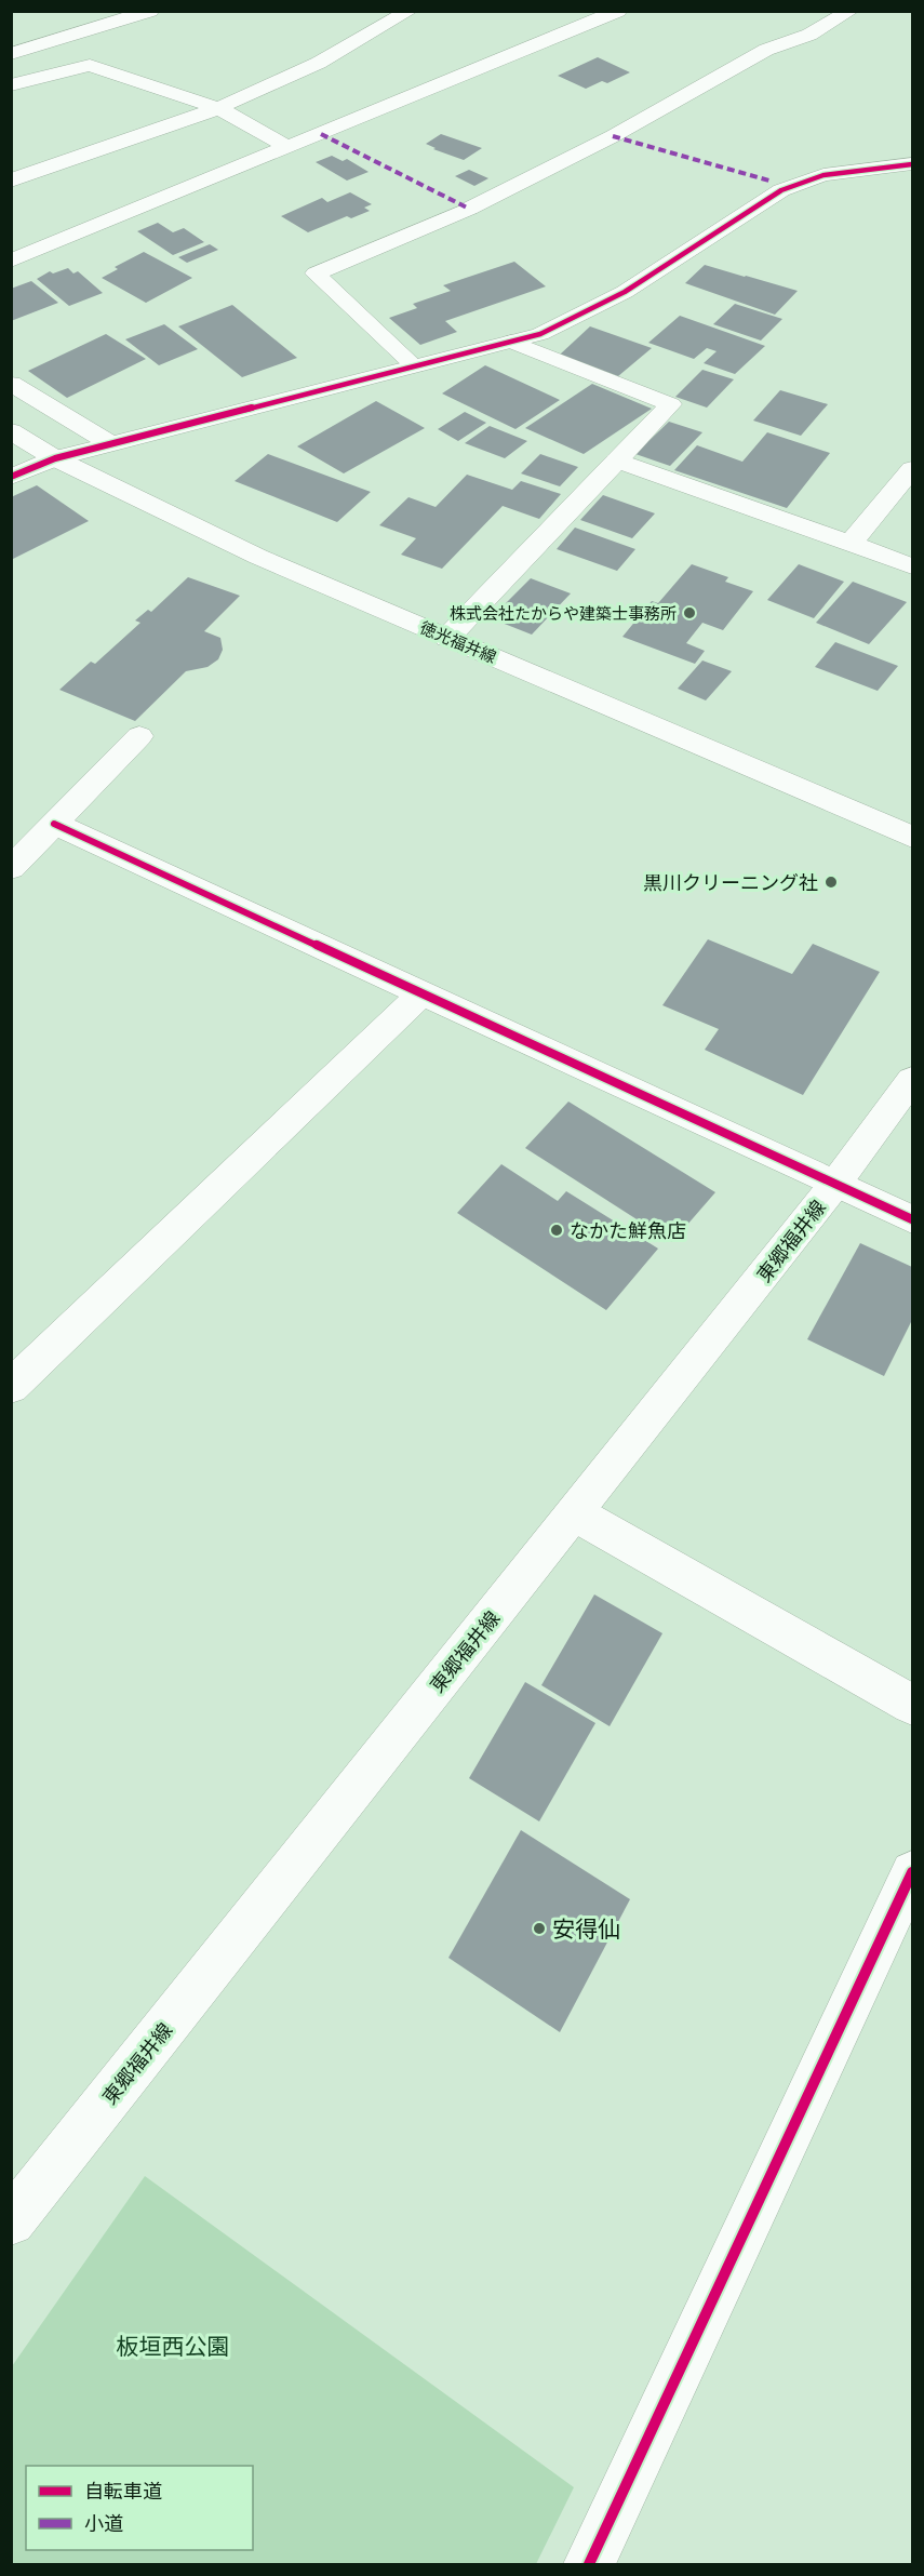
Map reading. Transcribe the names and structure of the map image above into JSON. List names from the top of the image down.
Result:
{
  "streets": {
    "street": ["徳光福井線", "東郷福井線"]
  },
  "parks": ["板垣西公園"],
  "places": [
    "株式会社たからや建築士事務所",
    "黒川クリーニング社",
    "なかた鮮魚店",
    "安得仙"
  ],
  "legend": ["自転車道", "小道"]
}
